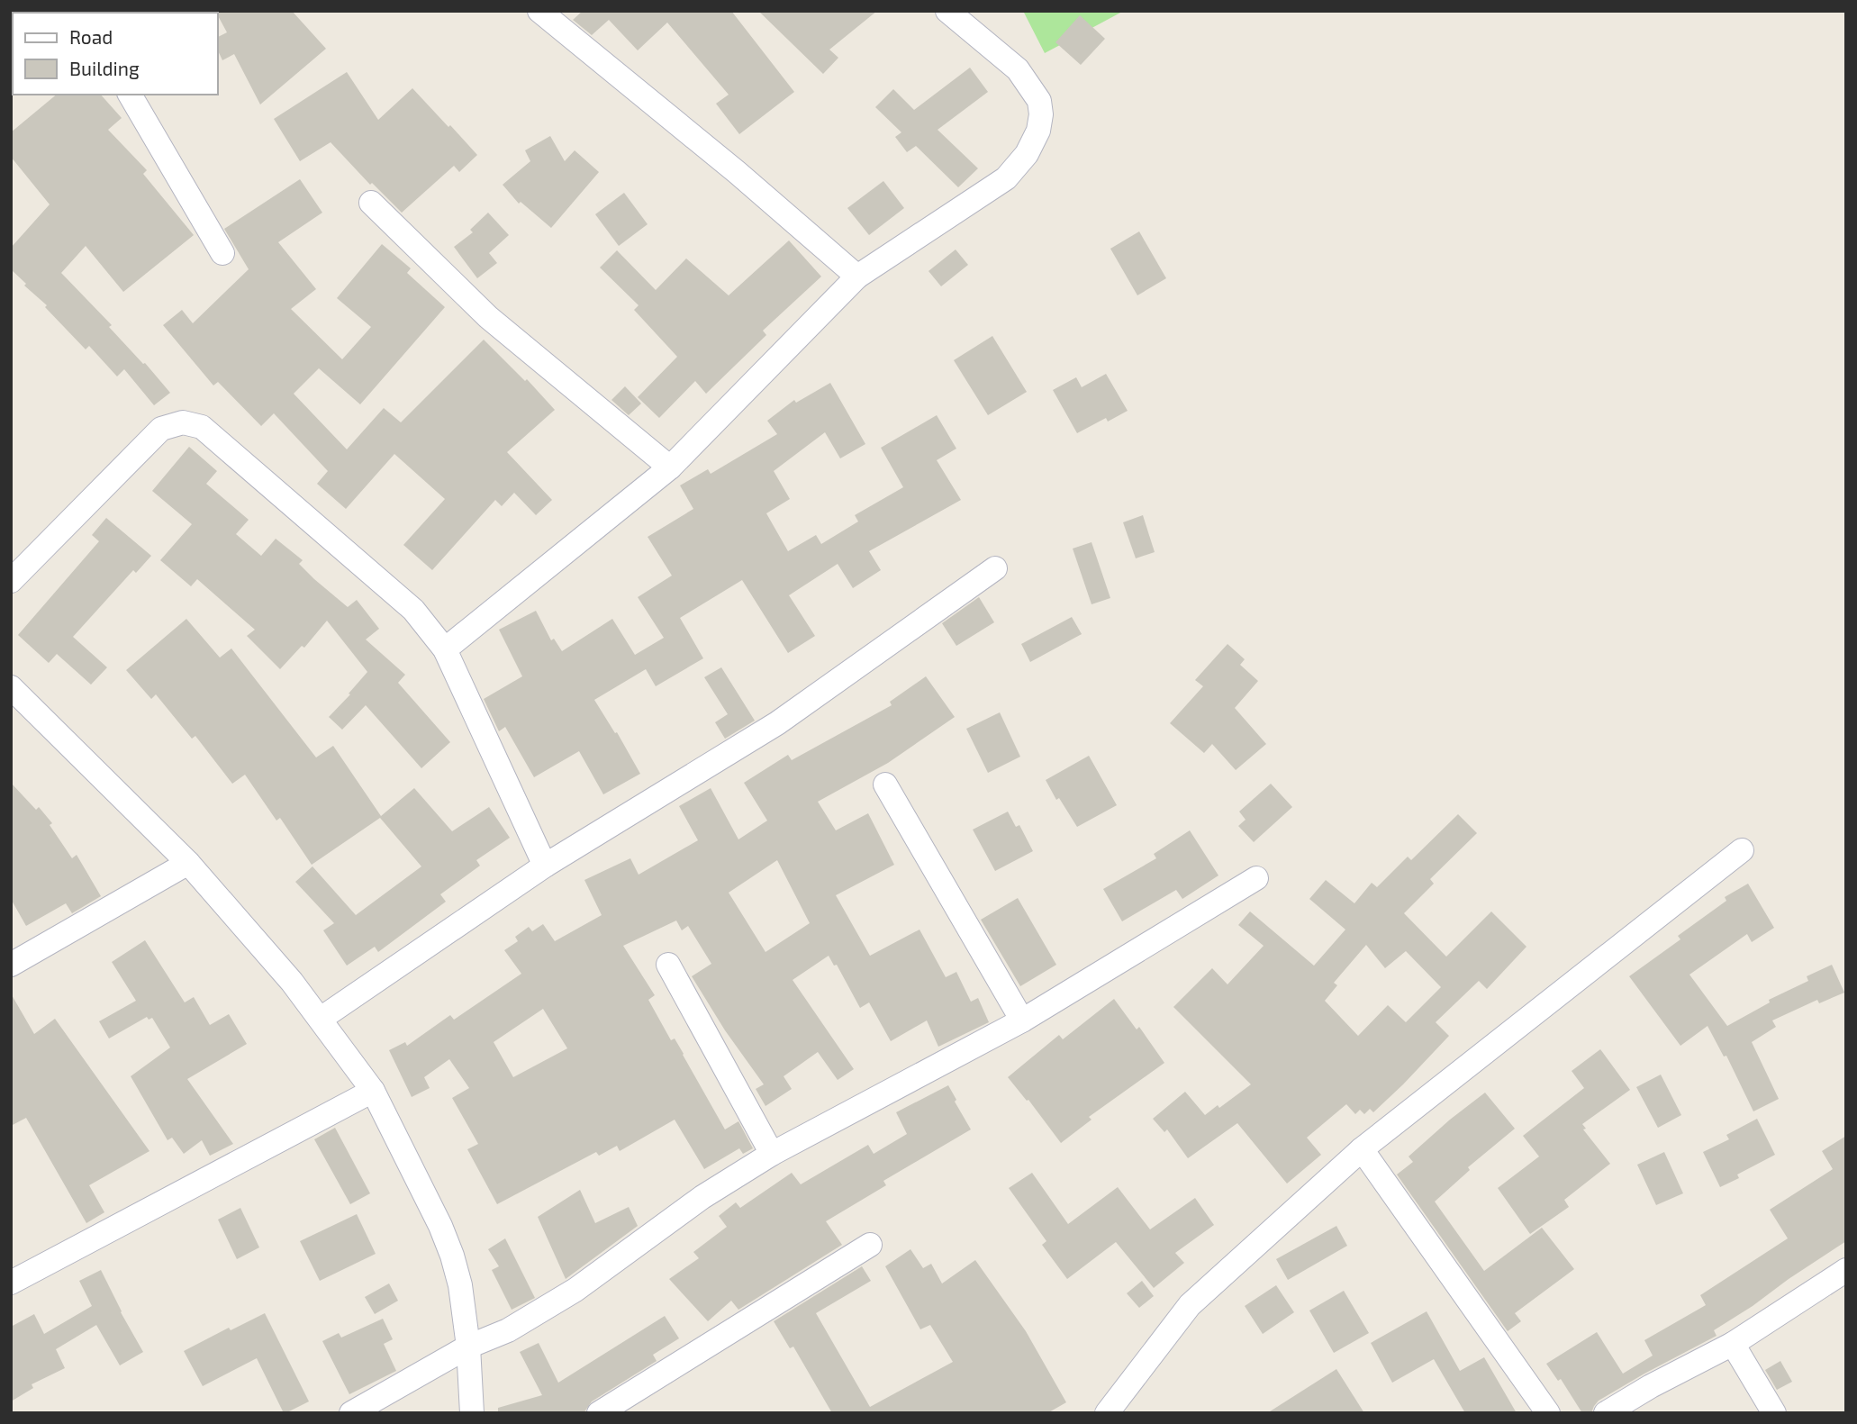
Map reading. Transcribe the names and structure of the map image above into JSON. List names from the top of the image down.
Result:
{
  "legend": ["Road", "Building"]
}
